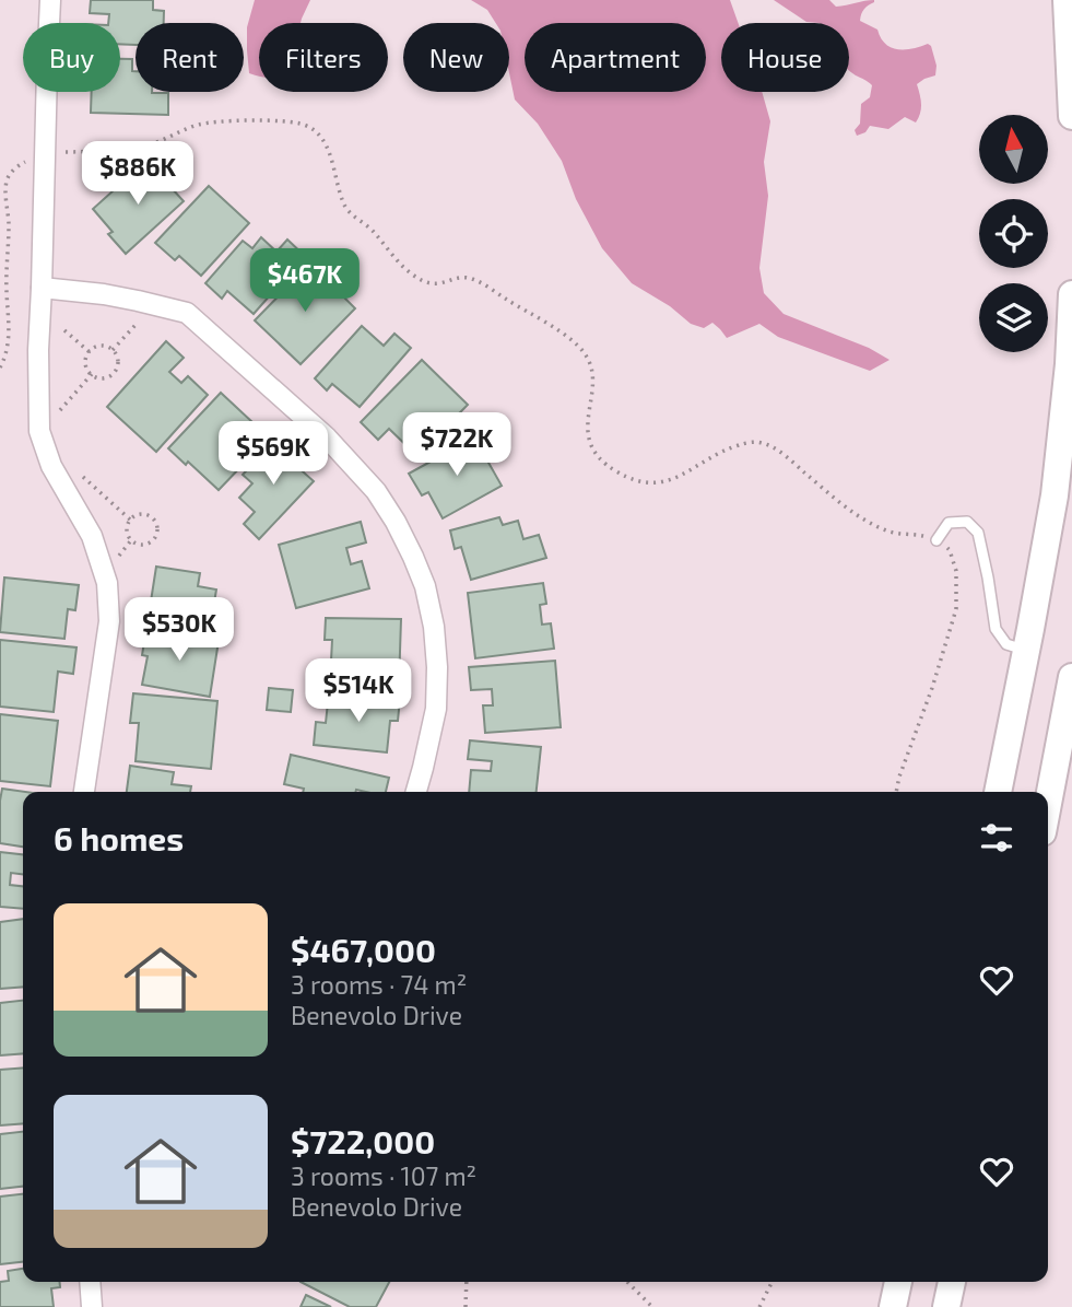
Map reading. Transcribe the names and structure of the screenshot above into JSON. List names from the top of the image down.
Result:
{
  "north": "top",
  "page": {
    "chip": [
      "Buy",
      "Rent",
      "Filters",
      "New",
      "Apartment",
      "House"
    ],
    "price": [
      "$886K",
      "$467K",
      "$722K",
      "$569K",
      "$530K",
      "$514K"
    ],
    "heading": "6 homes",
    "list": [
      {
        "name": "$467,000",
        "note": "3 rooms · 74 m² · Benevolo Drive"
      },
      {
        "name": "$722,000",
        "note": "3 rooms · 107 m² · Benevolo Drive"
      }
    ]
  }
}
